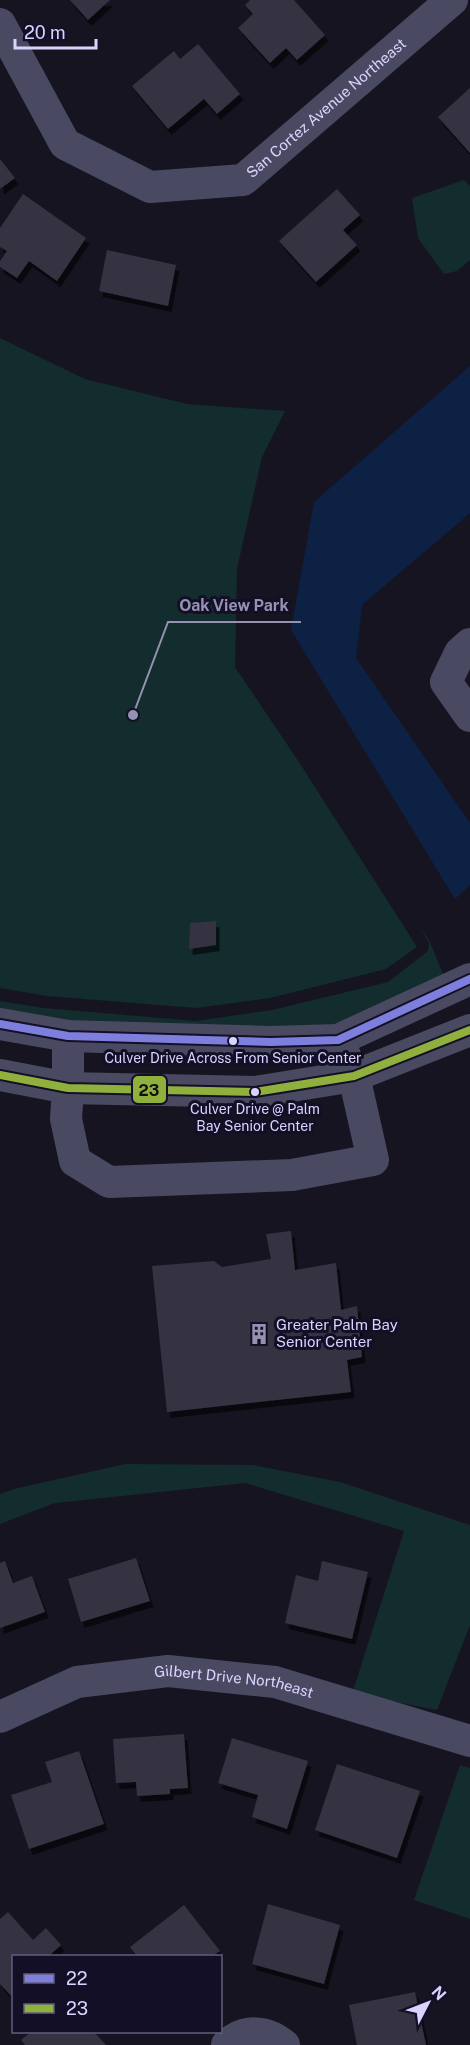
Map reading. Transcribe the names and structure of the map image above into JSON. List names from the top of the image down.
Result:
{
  "streets": {
    "street": ["San Cortez Avenue Northeast", "Gilbert Drive Northeast"]
  },
  "places": {
    "other": ["Oak View Park", "Culver Drive Across From Senior Center", "Culver Drive @ Palm Bay Senior Center"],
    "building": ["Greater Palm Bay Senior Center"]
  },
  "lines": ["transit line 22", "transit line 23"],
  "legend": ["22", "23"],
  "scale_bar": "20 m",
  "north": "top right"
}
